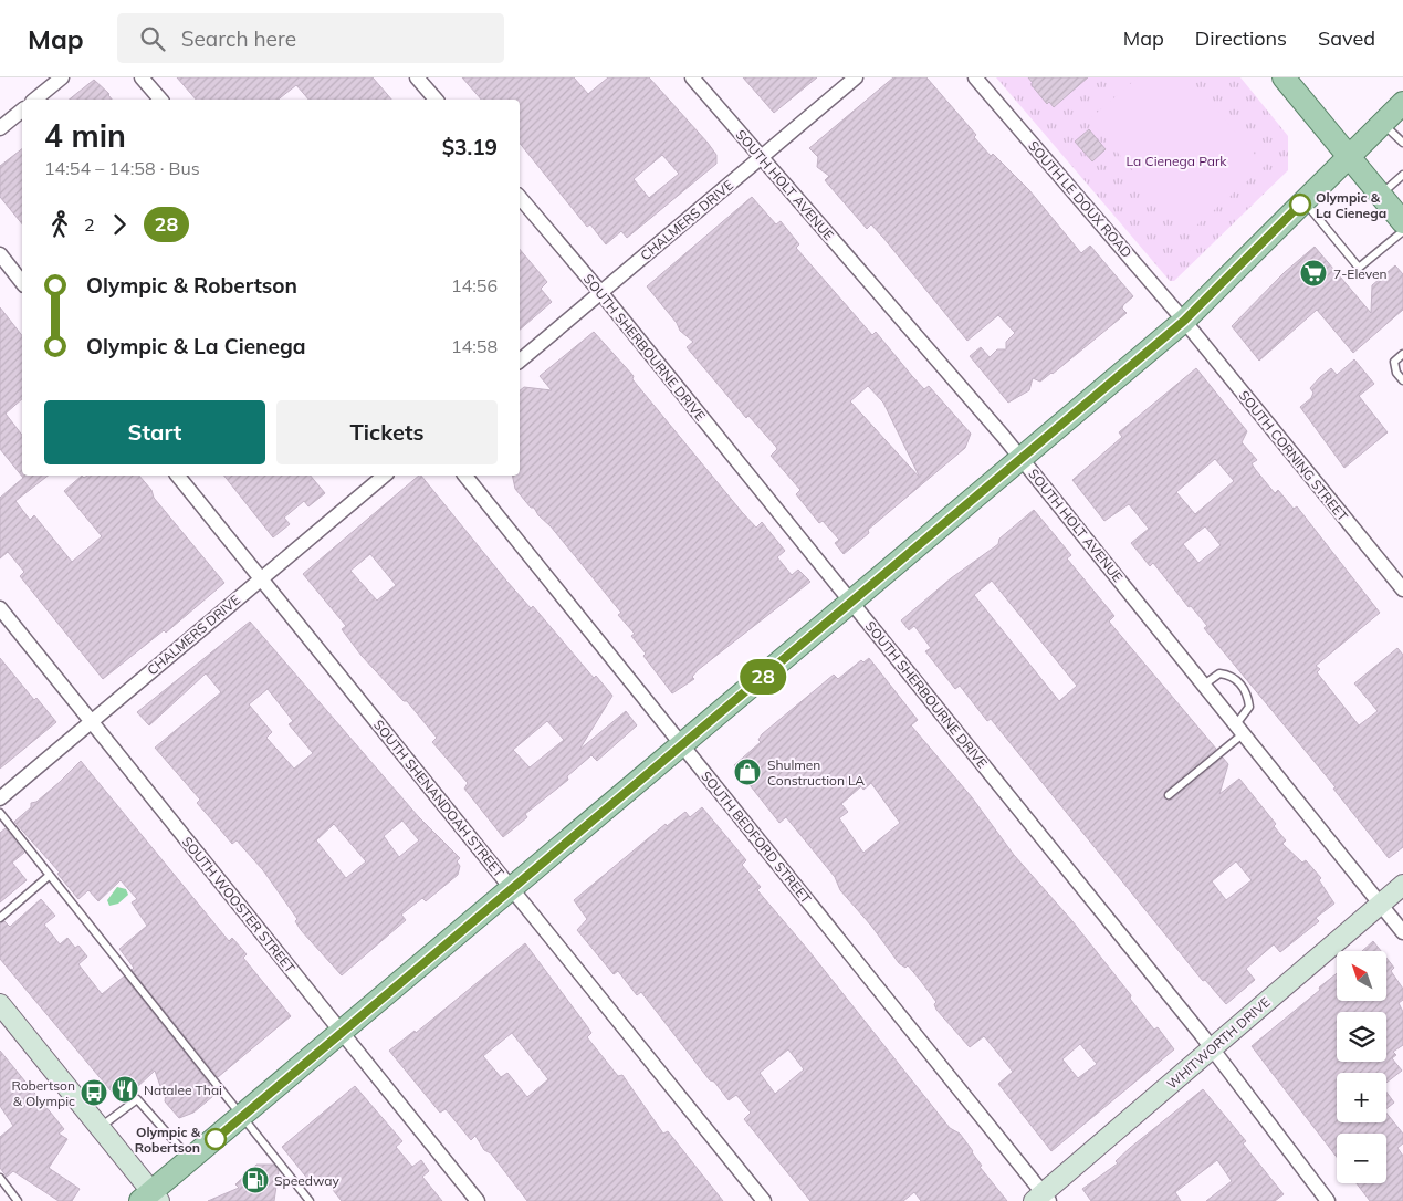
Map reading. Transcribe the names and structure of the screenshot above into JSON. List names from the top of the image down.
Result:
{
  "streets": {
    "street": [
      "SOUTH HOLT AVENUE",
      "SOUTH LE DOUX ROAD",
      "CHALMERS DRIVE",
      "SOUTH SHERBOURNE DRIVE",
      "SOUTH CORNING STREET",
      "SOUTH SHENANDOAH STREET",
      "SOUTH BEDFORD STREET",
      "SOUTH WOOSTER STREET",
      "WHITWORTH DRIVE"
    ]
  },
  "crossings": [
    ["SOUTH HOLT AVENUE", "CHALMERS DRIVE"],
    ["SOUTH HOLT AVENUE", "WHITWORTH DRIVE"],
    ["SOUTH LE DOUX ROAD", "SOUTH CORNING STREET"],
    ["CHALMERS DRIVE", "SOUTH SHERBOURNE DRIVE"],
    ["CHALMERS DRIVE", "SOUTH SHENANDOAH STREET"],
    ["CHALMERS DRIVE", "SOUTH WOOSTER STREET"],
    ["SOUTH SHERBOURNE DRIVE", "WHITWORTH DRIVE"],
    ["SOUTH BEDFORD STREET", "WHITWORTH DRIVE"]
  ],
  "parks": ["La Cienega Park"],
  "places": {
    "other": ["Olympic & La Cienega", "Olympic & Robertson"],
    "supermarket": ["7-Eleven"],
    "shop": ["Shulmen Construction LA"],
    "restaurant": ["Natalee Thai"],
    "bus stop": ["Robertson & Olympic"],
    "fuel station": ["Speedway"]
  },
  "lines": ["bus line 28"],
  "north": "top left",
  "page": {
    "header": "Map",
    "search": "Search here",
    "nav": ["Map", "Directions", "Saved"],
    "on_map": "28",
    "heading": ["4 min", "14:54 – 14:58 · Bus", "$3.19"],
    "legs": ["2", "28"],
    "list": [
      {
        "name": "Olympic & Robertson",
        "value": "14:56"
      },
      {
        "name": "Olympic & La Cienega",
        "value": "14:58"
      }
    ],
    "buttons": ["Start", "Tickets"],
    "map_buttons": ["+", "−"]
  }
}
